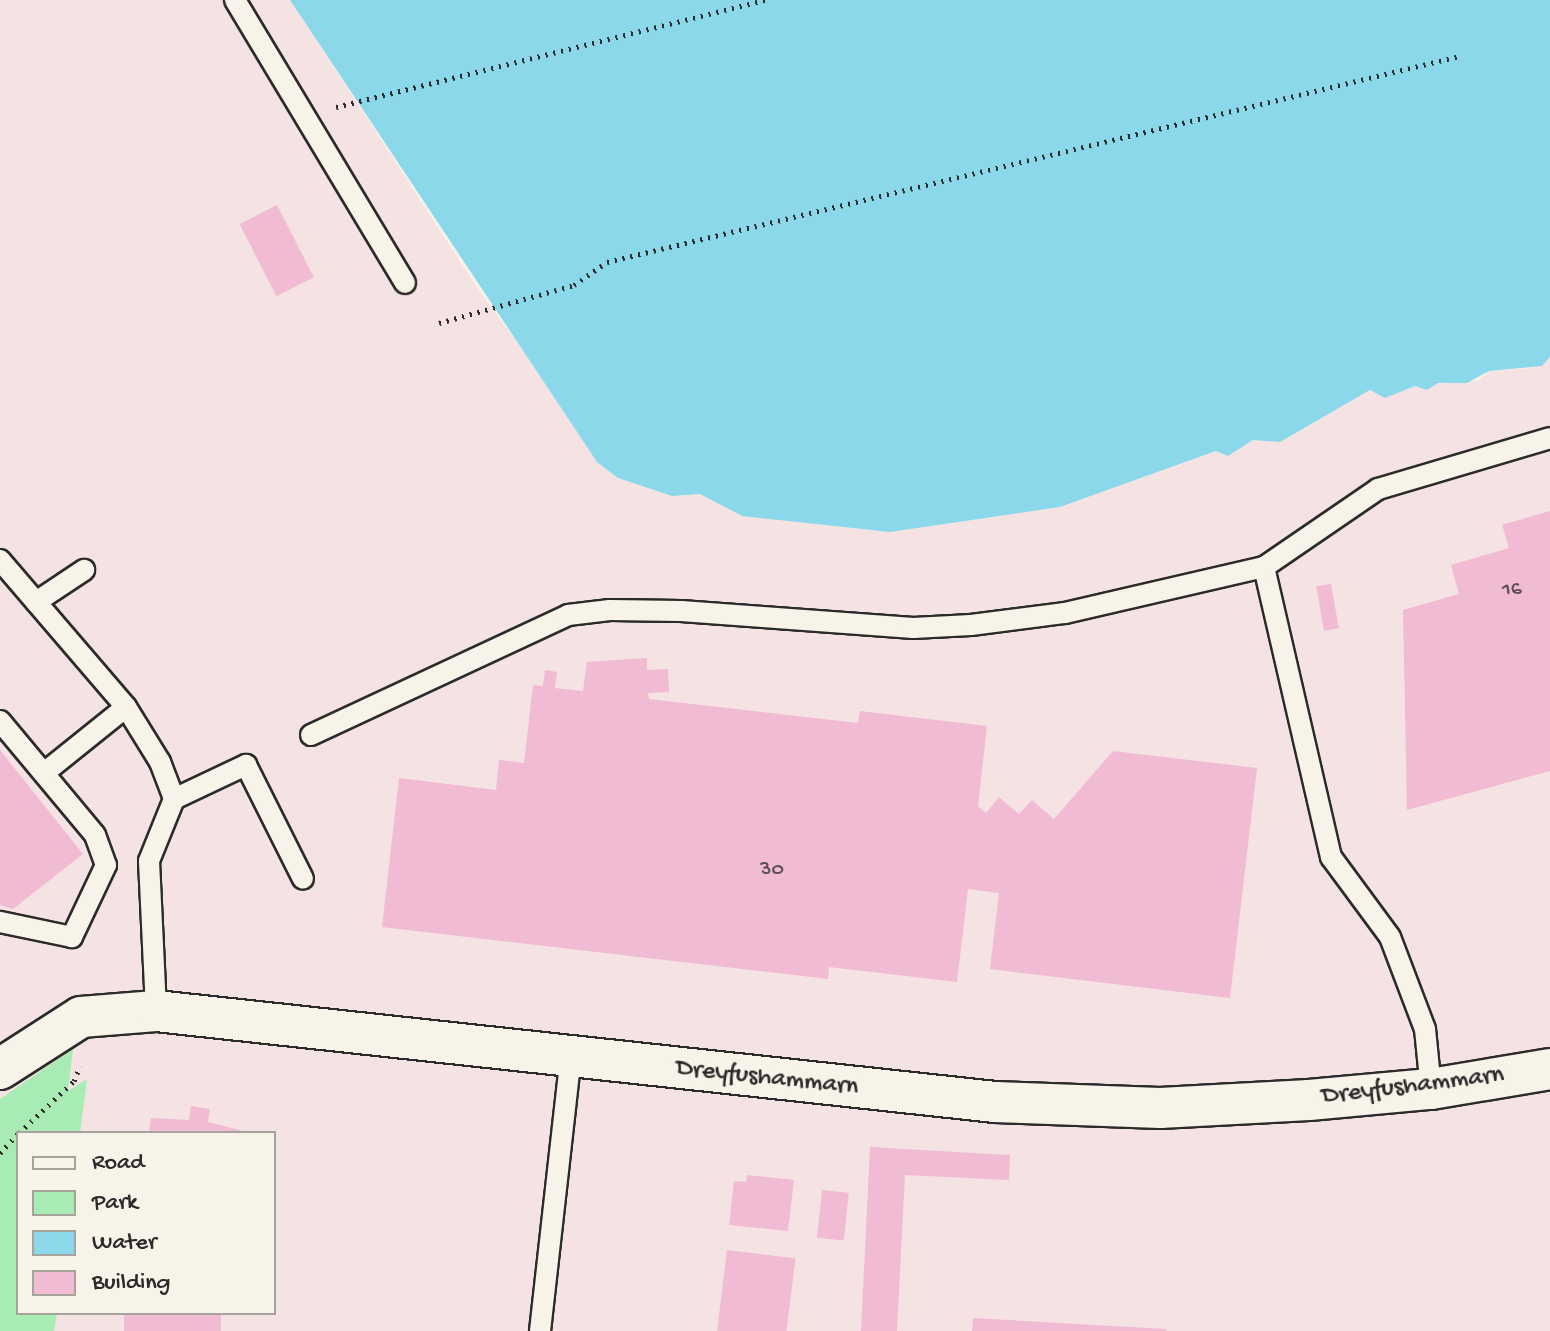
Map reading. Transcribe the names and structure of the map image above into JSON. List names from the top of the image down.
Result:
{
  "streets": {
    "street": ["Dreyfushammarn"]
  },
  "house_numbers": ["16", "30"],
  "legend": [
    "Road",
    "Park",
    "Water",
    "Building"
  ]
}
